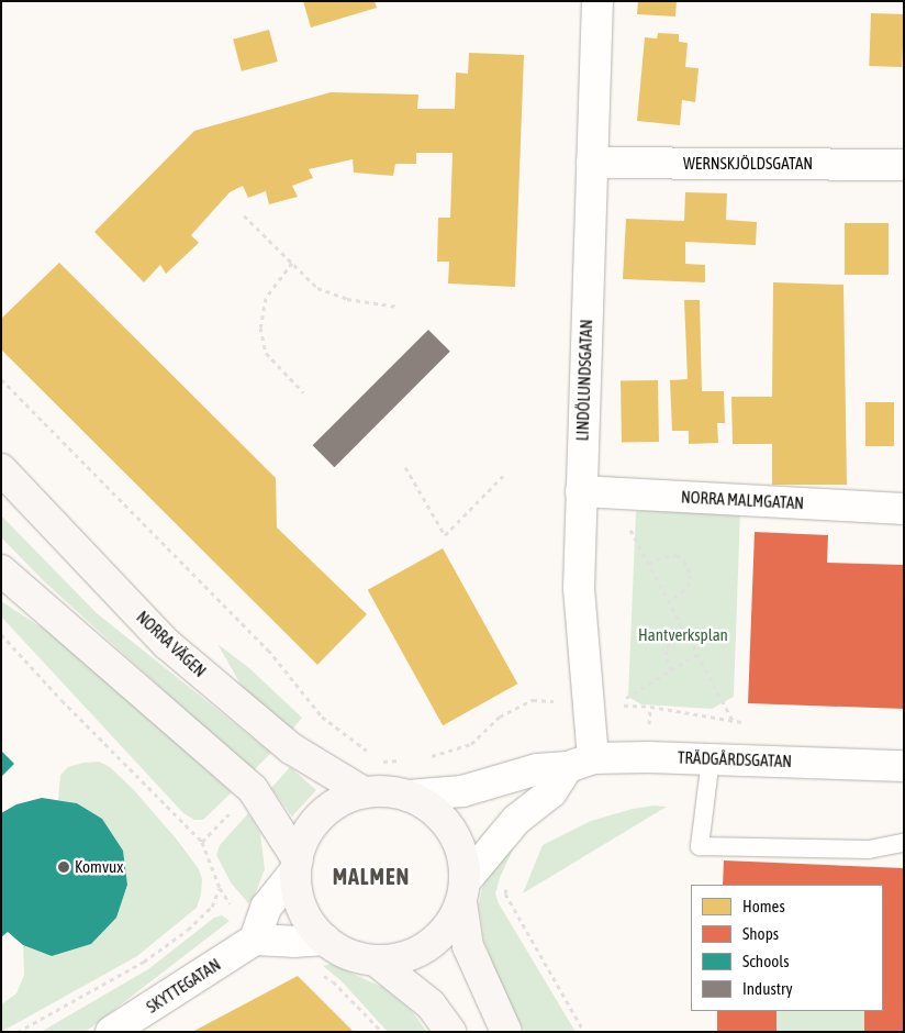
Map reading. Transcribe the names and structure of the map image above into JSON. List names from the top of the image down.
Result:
{
  "streets": {
    "street": [
      "WERNSKJÖLDSGATAN",
      "LINDÖLUNDSGATAN",
      "NORRA MALMGATAN",
      "NORRA VÄGEN",
      "TRÄDGÅRDSGATAN",
      "SKYTTEGATAN"
    ]
  },
  "crossings": [
    ["WERNSKJÖLDSGATAN", "LINDÖLUNDSGATAN"],
    ["LINDÖLUNDSGATAN", "NORRA MALMGATAN"],
    ["LINDÖLUNDSGATAN", "TRÄDGÅRDSGATAN"],
    ["NORRA VÄGEN", "TRÄDGÅRDSGATAN"]
  ],
  "districts": ["MALMEN"],
  "parks": ["Hantverksplan"],
  "places": ["Komvux"],
  "legend": [
    "Homes",
    "Shops",
    "Schools",
    "Industry"
  ]
}
